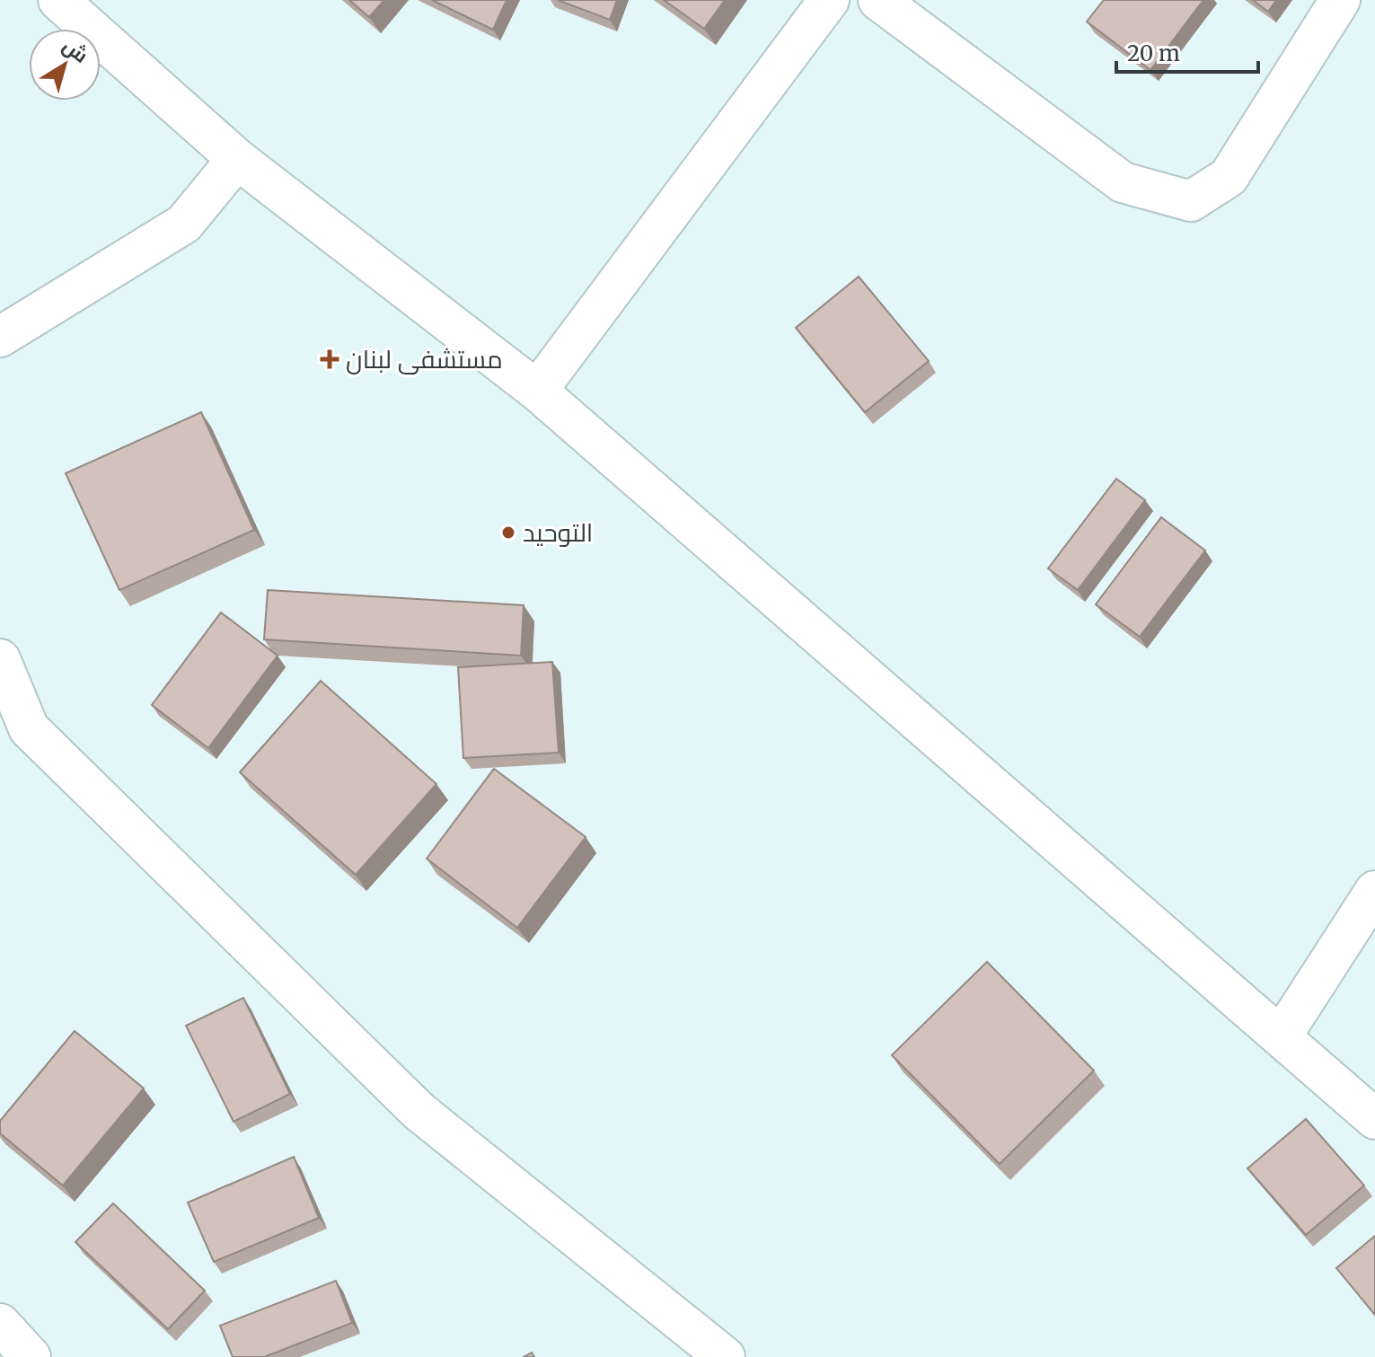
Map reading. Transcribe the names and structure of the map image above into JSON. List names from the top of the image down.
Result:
{
  "places": {
    "health": ["مستشفى لبنان"],
    "other": ["التوحيد"]
  },
  "scale_bar": "20 m",
  "north": "top right"
}
